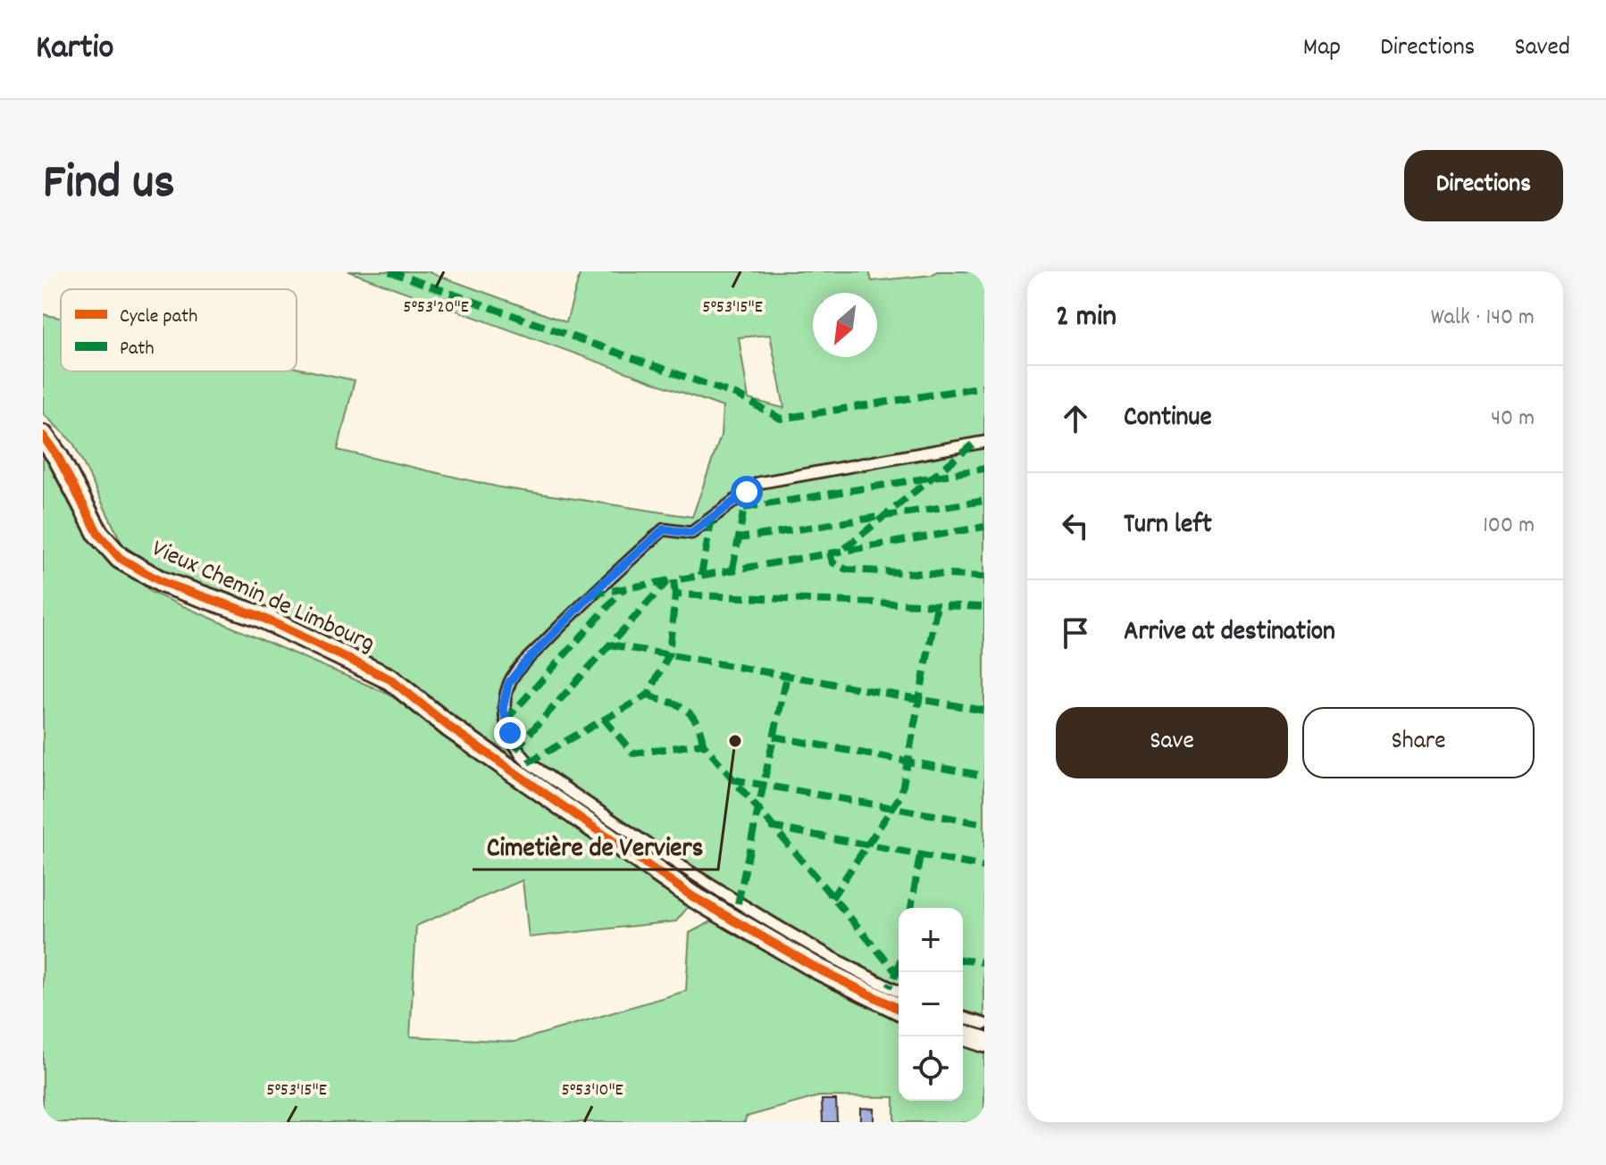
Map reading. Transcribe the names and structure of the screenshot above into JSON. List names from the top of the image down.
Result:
{
  "streets": {
    "street": ["Vieux Chemin de Limbourg"]
  },
  "places": ["Cimetière de Verviers"],
  "legend": ["Cycle path", "Path"],
  "north": "bottom left",
  "page": {
    "header": "Kartio",
    "nav": ["Map", "Directions", "Saved"],
    "title": "Find us",
    "buttons": [
      "Directions",
      ["Save", "Share"]
    ],
    "heading": ["2 min", "Walk · 140 m"],
    "list": [
      ["Continue", "40 m"],
      ["Turn left", "100 m"],
      "Arrive at destination"
    ],
    "map_buttons": ["+", "−"]
  },
  "coordinates": ["5°53'20\"E", "5°53'15\"E", "5°53'10\"E"]
}
